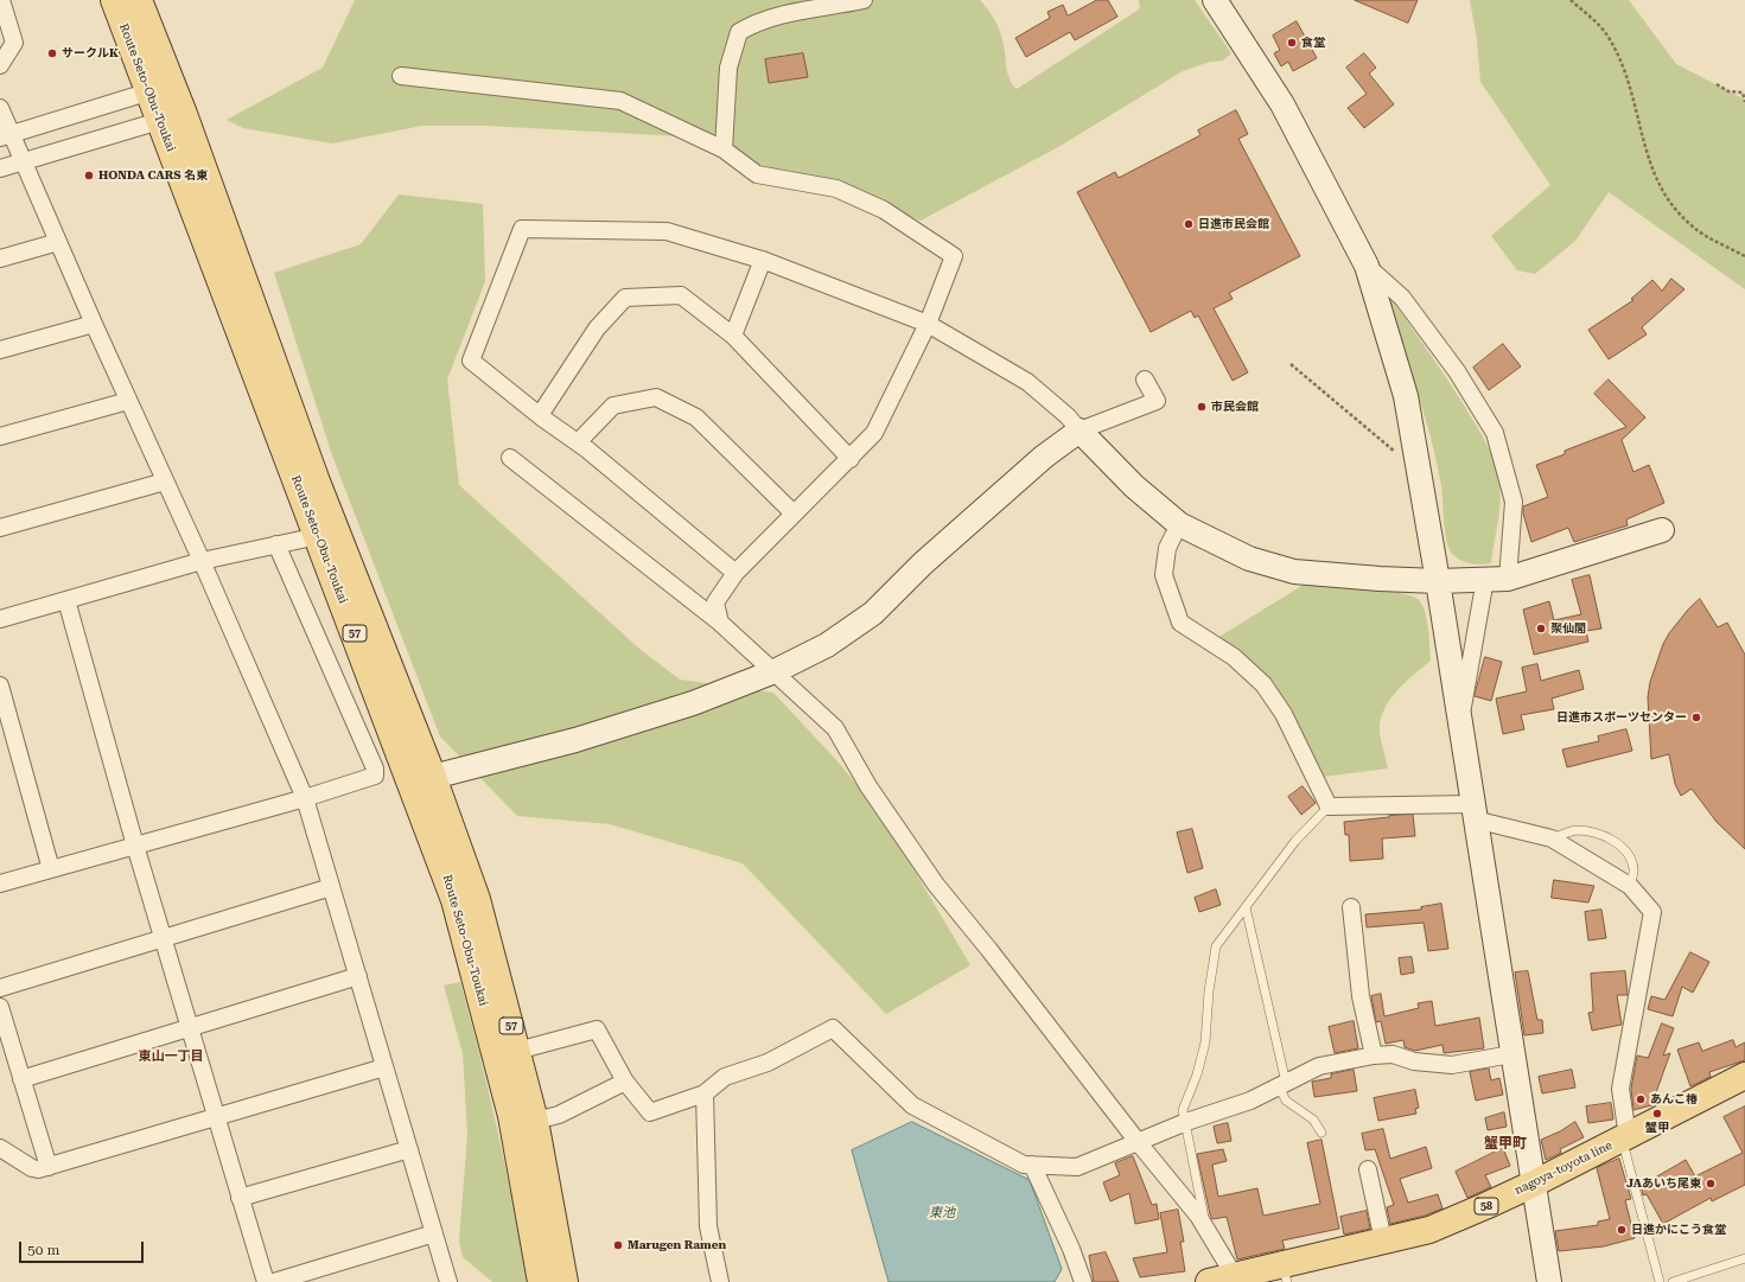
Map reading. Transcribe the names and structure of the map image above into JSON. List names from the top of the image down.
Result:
{
  "streets": {
    "main road": [
      "Route Seto-Obu-Toukai",
      "57",
      "nagoya-toyota line",
      "58"
    ]
  },
  "districts": ["東山一丁目", "蟹甲町"],
  "water": ["東池"],
  "places": [
    "食堂",
    "サークルK",
    "HONDA CARS 名東",
    "日進市民会館",
    "市民会館",
    "聚仙閣",
    "日進市スポーツセンター",
    "あんこ椿",
    "蟹甲",
    "JAあいち尾東",
    "日進かにこう食堂",
    "Marugen Ramen"
  ],
  "scale_bar": "50 m"
}
